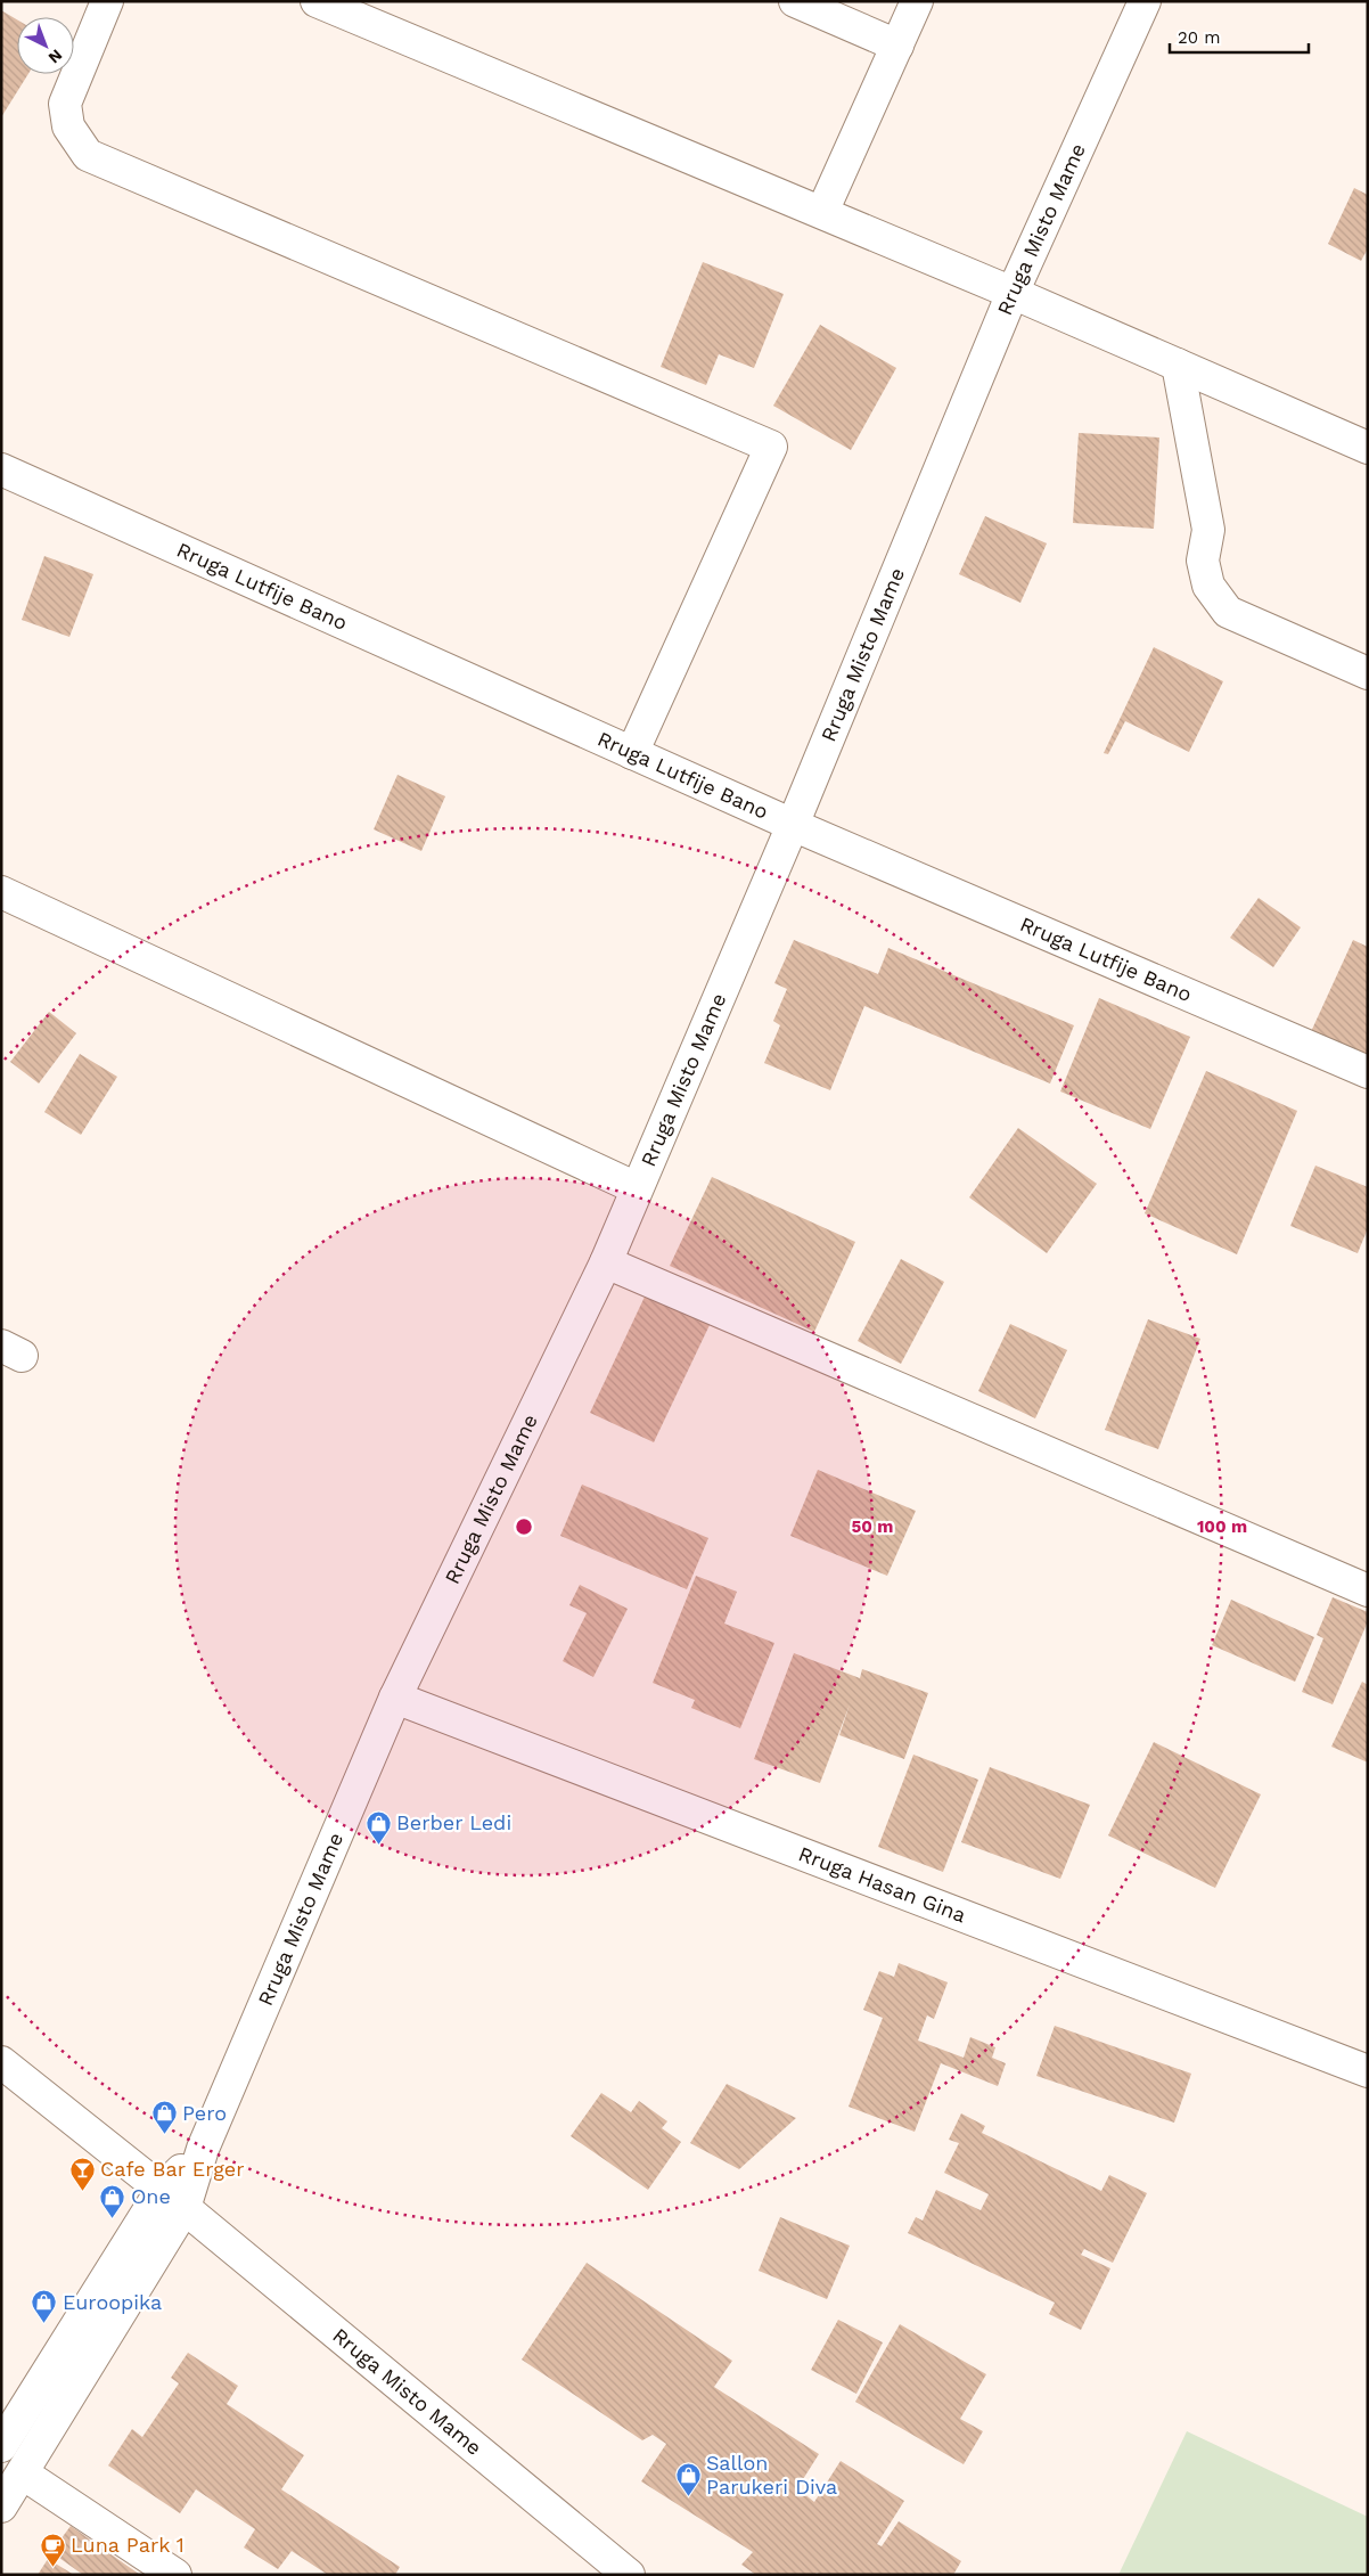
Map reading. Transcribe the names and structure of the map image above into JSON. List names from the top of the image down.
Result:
{
  "streets": {
    "street": ["Rruga Misto Mame", "Rruga Lutfije Bano", "Rruga Hasan Gina"]
  },
  "crossings": [
    ["Rruga Misto Mame", "Rruga Lutfije Bano"],
    ["Rruga Misto Mame", "Rruga Hasan Gina"]
  ],
  "places": {
    "shop": [
      "Berber Ledi",
      "Pero",
      "One",
      "Euroopika",
      "Sallon Parukeri Diva"
    ],
    "bar": ["Cafe Bar Erger"],
    "cafe": ["Luna Park 1"]
  },
  "scale_bar": "20 m",
  "north": "bottom right",
  "rings": ["50 m", "100 m"]
}
